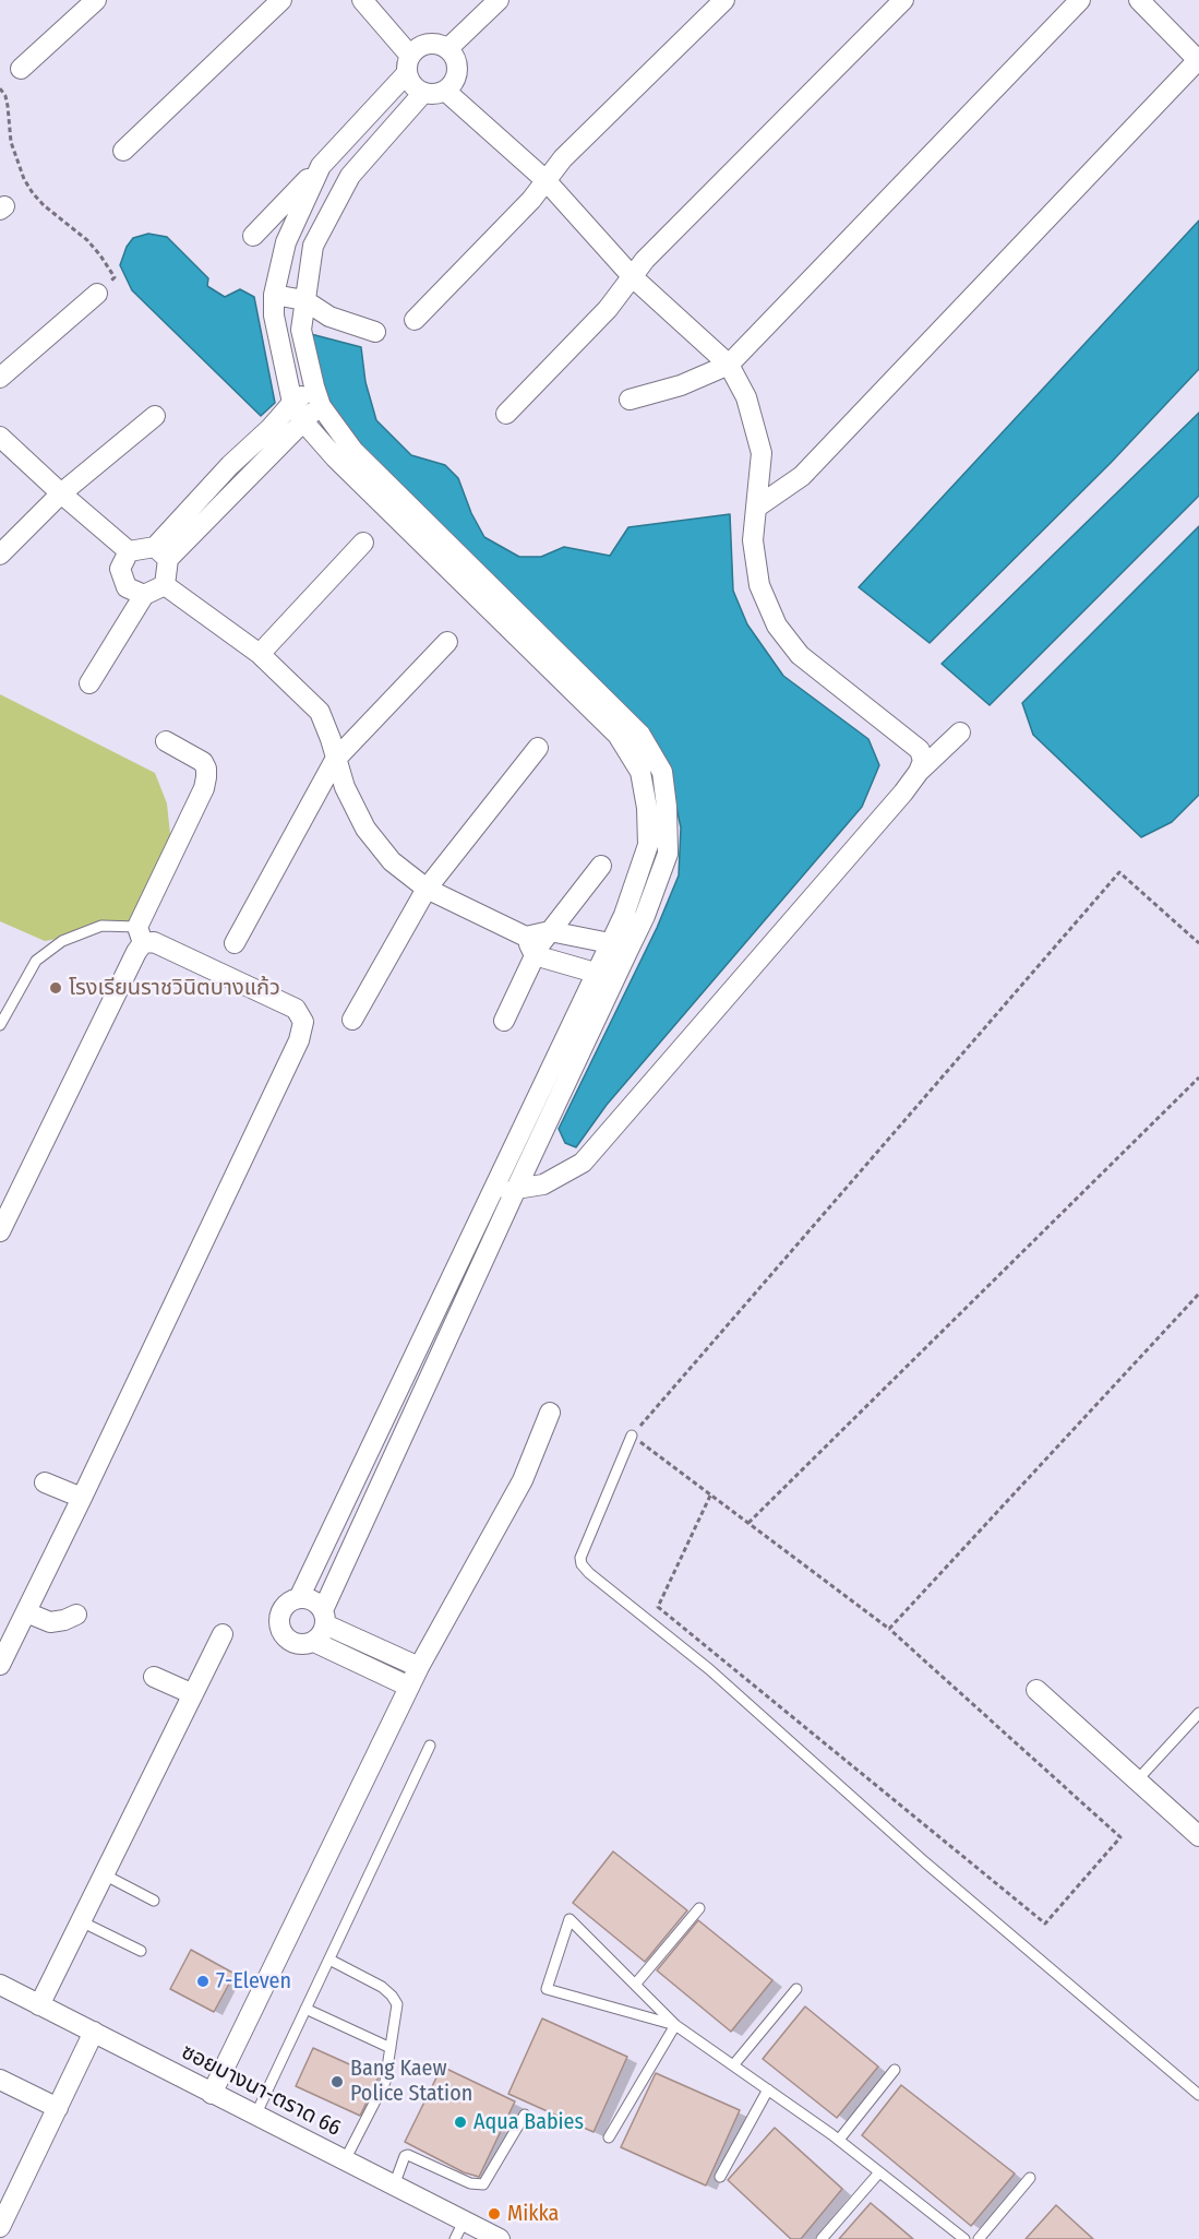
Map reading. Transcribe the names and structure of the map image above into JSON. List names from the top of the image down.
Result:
{
  "streets": {
    "street": ["ซอยบางนา-ตราด 66"]
  },
  "places": [
    "โรงเรียนราชวินิตบางแก้ว",
    "7-Eleven",
    "Bang Kaew Police Station",
    "Aqua Babies",
    "Mikka"
  ]
}
